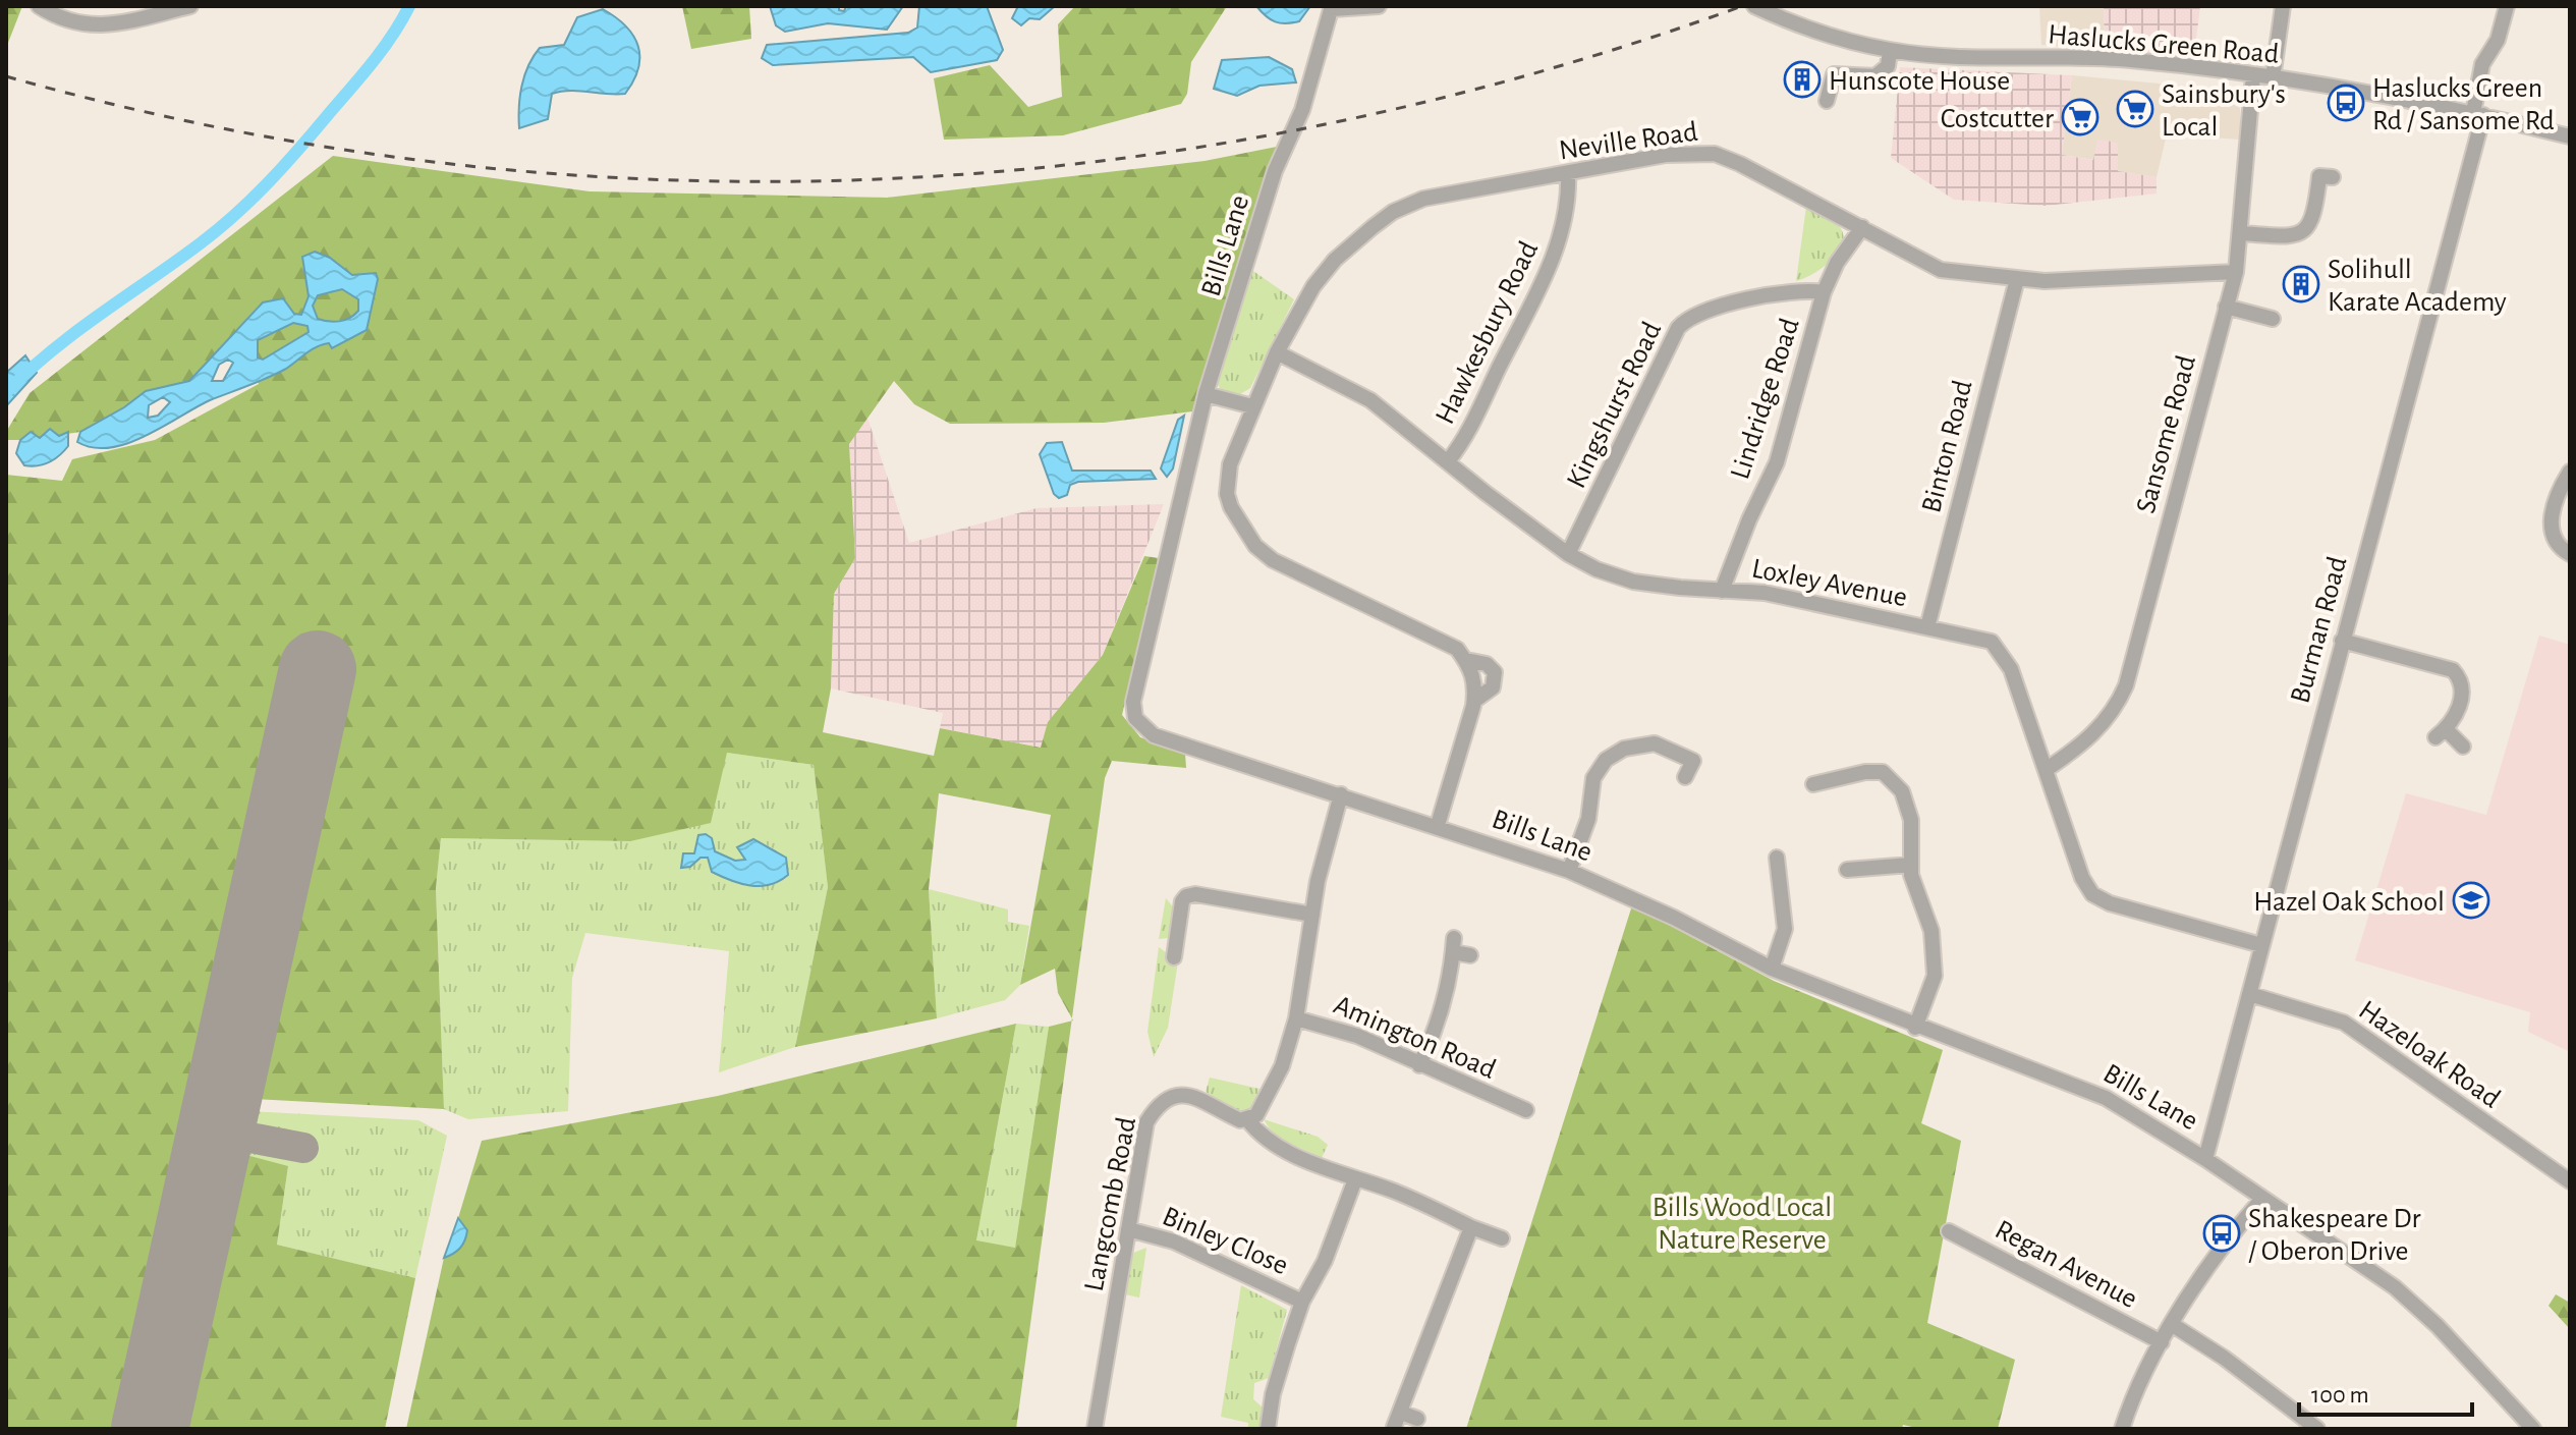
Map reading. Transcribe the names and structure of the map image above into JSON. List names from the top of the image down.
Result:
{
  "streets": {
    "street": [
      "Haslucks Green Road",
      "Neville Road",
      "Bills Lane",
      "Hawkesbury Road",
      "Lindridge Road",
      "Kingshurst Road",
      "Sansome Road",
      "Binton Road",
      "Loxley Avenue",
      "Burman Road",
      "Amington Road",
      "Hazeloak Road",
      "Langcomb Road",
      "Binley Close",
      "Regan Avenue"
    ]
  },
  "crossings": [
    ["Haslucks Green Road", "Sansome Road"],
    ["Haslucks Green Road", "Burman Road"],
    ["Neville Road", "Bills Lane"],
    ["Neville Road", "Hawkesbury Road"],
    ["Neville Road", "Lindridge Road"],
    ["Neville Road", "Sansome Road"],
    ["Neville Road", "Binton Road"],
    ["Neville Road", "Loxley Avenue"],
    ["Bills Lane", "Burman Road"],
    ["Hawkesbury Road", "Loxley Avenue"],
    ["Lindridge Road", "Kingshurst Road"],
    ["Lindridge Road", "Loxley Avenue"],
    ["Kingshurst Road", "Loxley Avenue"],
    ["Sansome Road", "Loxley Avenue"],
    ["Binton Road", "Loxley Avenue"],
    ["Loxley Avenue", "Burman Road"],
    ["Burman Road", "Hazeloak Road"],
    ["Langcomb Road", "Binley Close"]
  ],
  "parks": ["Bills Wood Local Nature Reserve"],
  "places": {
    "building": ["Hunscote House", "Solihull Karate Academy"],
    "bus stop": ["Haslucks Green Rd / Sansome Rd", "Shakespeare Dr / Oberon Drive"],
    "supermarket": ["Sainsbury's Local", "Costcutter"],
    "school or university": ["Hazel Oak School"]
  },
  "scale_bar": "100 m"
}
